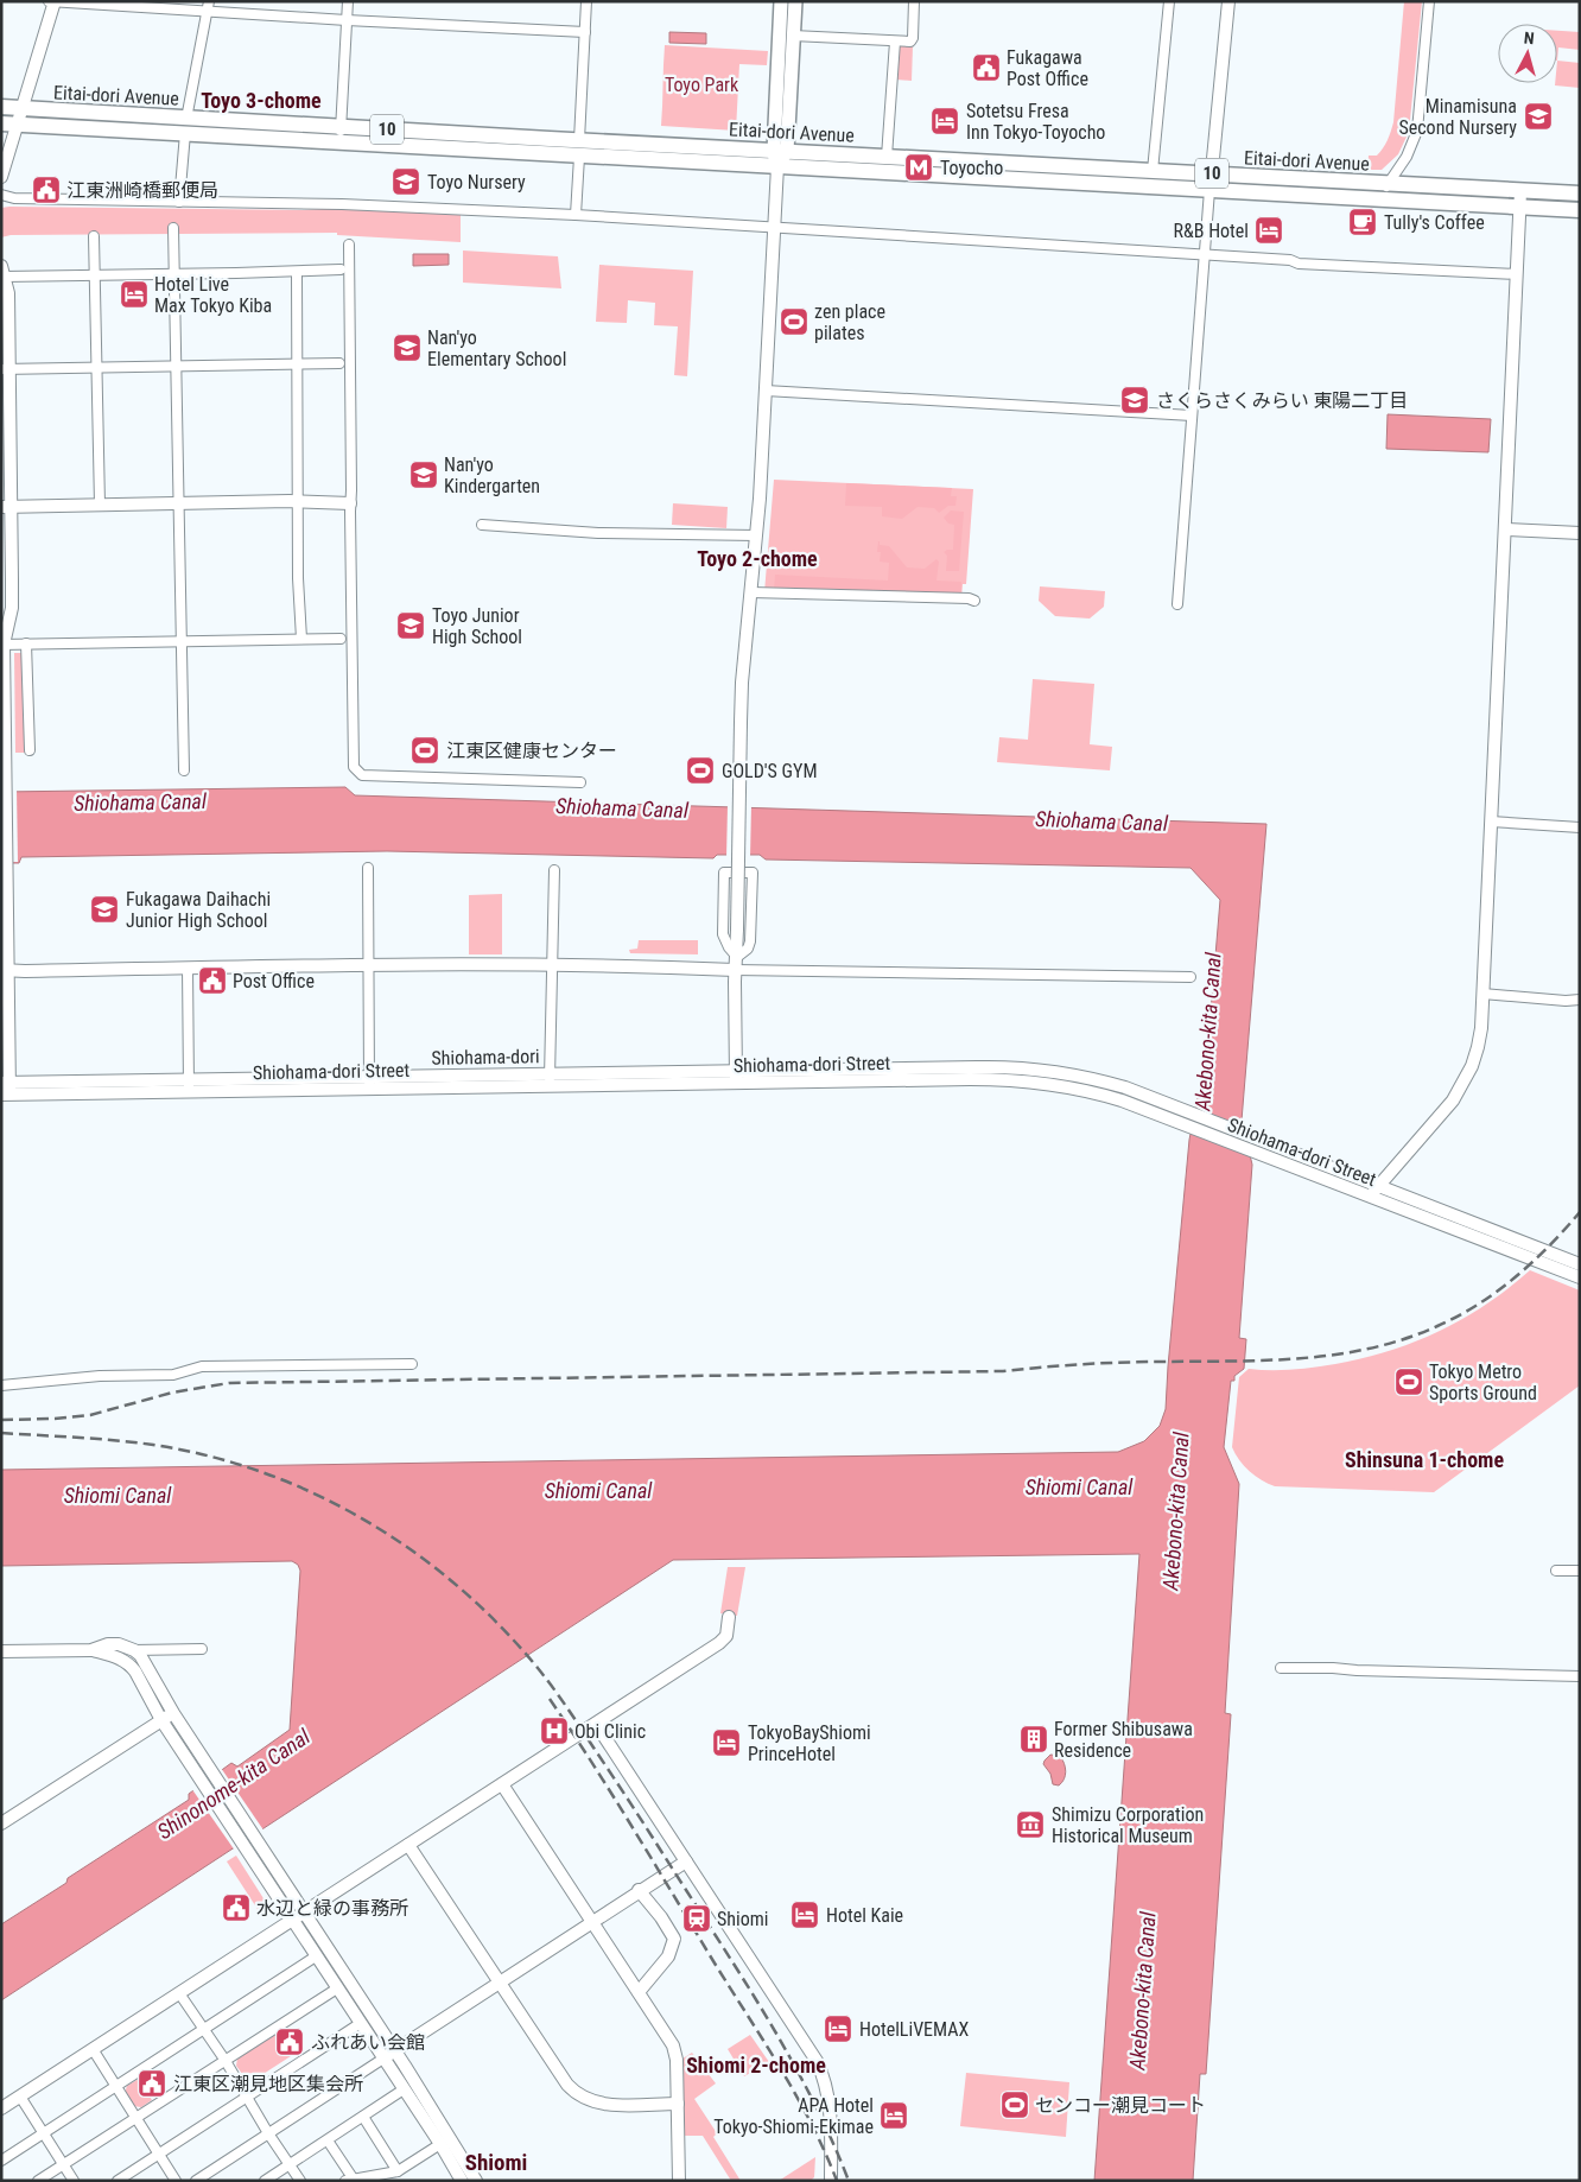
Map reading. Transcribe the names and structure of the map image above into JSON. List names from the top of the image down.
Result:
{
  "streets": {
    "main road": ["Eitai-dori Avenue", "10"],
    "street": ["Shiohama-dori", "Shiohama-dori Street"]
  },
  "crossings": [
    ["Shiohama-dori", "Shiohama-dori Street"]
  ],
  "districts": [
    "Toyo 3-chome",
    "Toyo 2-chome",
    "Shinsuna 1-chome",
    "Shiomi 2-chome",
    "Shiomi"
  ],
  "water": [
    "Shiohama Canal",
    "Akebono-kita Canal",
    "Shiomi Canal",
    "Shinonome-kita Canal"
  ],
  "parks": ["Toyo Park"],
  "places": {
    "public building": [
      "Fukagawa Post Office",
      "江東洲崎橋郵便局",
      "Post Office",
      "水辺と緑の事務所",
      "ふれあい会館",
      "江東区潮見地区集会所"
    ],
    "school or university": [
      "Minamisuna Second Nursery",
      "Toyo Nursery",
      "Nan'yo Elementary School",
      "さくらさくみらい 東陽二丁目",
      "Nan'yo Kindergarten",
      "Toyo Junior High School",
      "Fukagawa Daihachi Junior High School"
    ],
    "hotel": [
      "Sotetsu Fresa Inn Tokyo-Toyocho",
      "R&B Hotel",
      "Hotel Live Max Tokyo Kiba",
      "TokyoBayShiomi PrinceHotel",
      "Hotel Kaie",
      "HotelLiVEMAX",
      "APA Hotel Tokyo-Shiomi-Ekimae"
    ],
    "metro station": ["Toyocho"],
    "cafe": ["Tully's Coffee"],
    "sports": [
      "zen place pilates",
      "江東区健康センター",
      "GOLD'S GYM",
      "Tokyo Metro Sports Ground",
      "センコー潮見コート"
    ],
    "hospital": ["Obi Clinic"],
    "building": ["Former Shibusawa Residence"],
    "museum": ["Shimizu Corporation Historical Museum"],
    "station": ["Shiomi"]
  },
  "north": "top"
}
